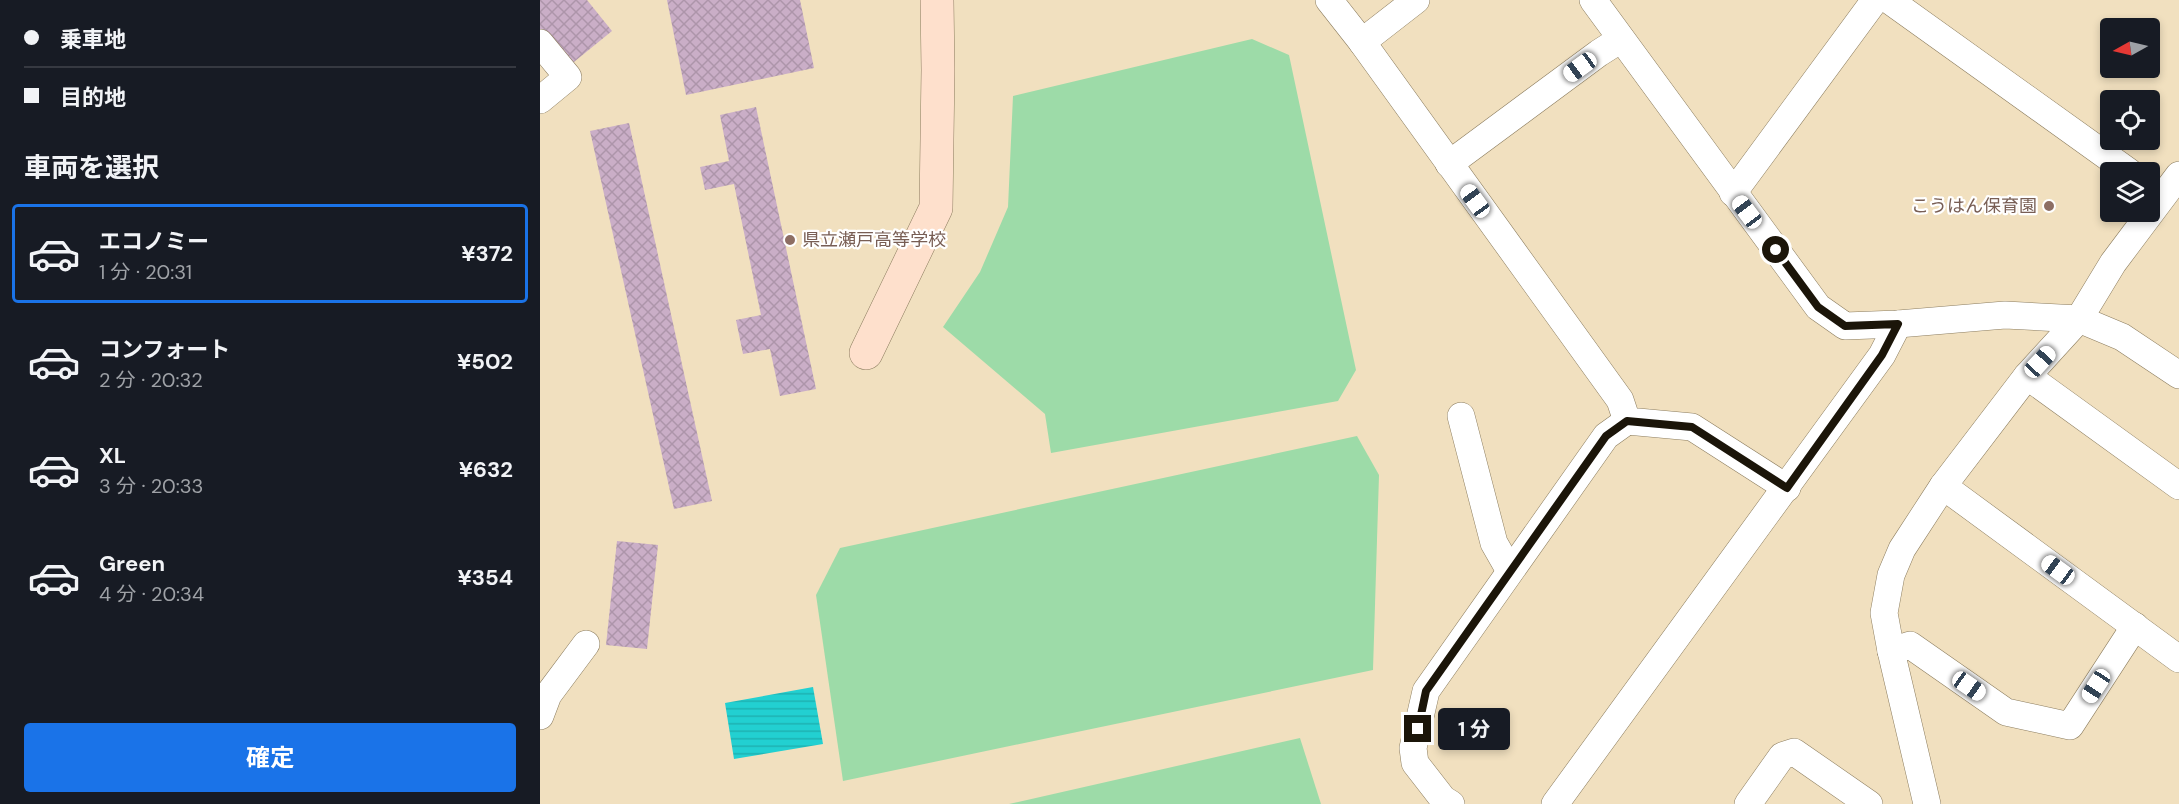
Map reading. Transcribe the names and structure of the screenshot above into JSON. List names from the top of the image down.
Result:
{
  "places": ["こうはん保育園", "県立瀬戸高等学校"],
  "north": "left",
  "page": {
    "banner": ["乗車地", "目的地"],
    "heading": "車両を選択",
    "list": [
      {
        "name": "エコノミー",
        "note": "1 分 · 20:31",
        "value": "¥372"
      },
      {
        "name": "コンフォート",
        "note": "2 分 · 20:32",
        "value": "¥502"
      },
      {
        "name": "XL",
        "note": "3 分 · 20:33",
        "value": "¥632"
      },
      {
        "name": "Green",
        "note": "4 分 · 20:34",
        "value": "¥354"
      }
    ],
    "bubble": "1 分",
    "buttons": "確定"
  }
}
